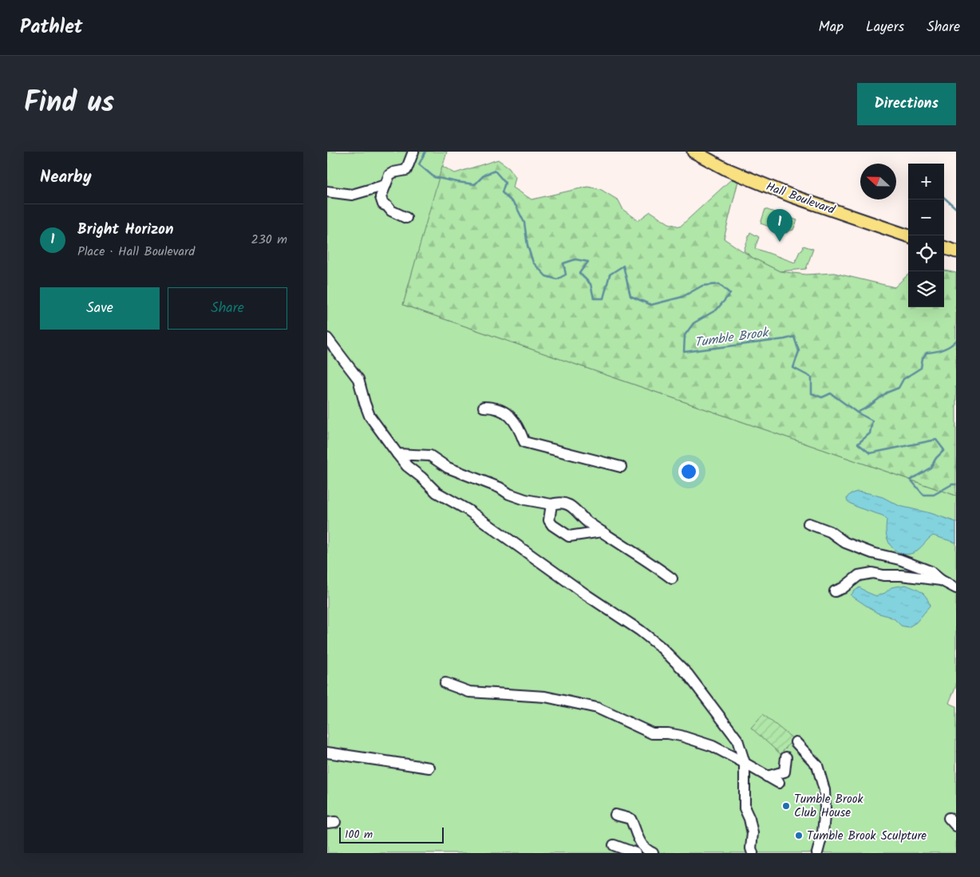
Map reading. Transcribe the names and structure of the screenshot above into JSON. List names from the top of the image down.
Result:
{
  "streets": {
    "main road": ["Hall Boulevard"]
  },
  "water": ["Tumble Brook"],
  "places": ["Tumble Brook Club House", "Tumble Brook Sculpture"],
  "scale_bar": "100 m",
  "north": "left",
  "page": {
    "header": "Pathlet",
    "nav": ["Map", "Layers", "Share"],
    "title": "Find us",
    "buttons": [
      "Directions",
      ["Save", "Share"]
    ],
    "heading": "Nearby",
    "map_buttons": ["+", "−"],
    "list": [
      {
        "mark": "1",
        "name": "Bright Horizon",
        "note": "Place · Hall Boulevard",
        "value": "230 m"
      }
    ],
    "pins": "1",
    "scale": "100 m"
  }
}
